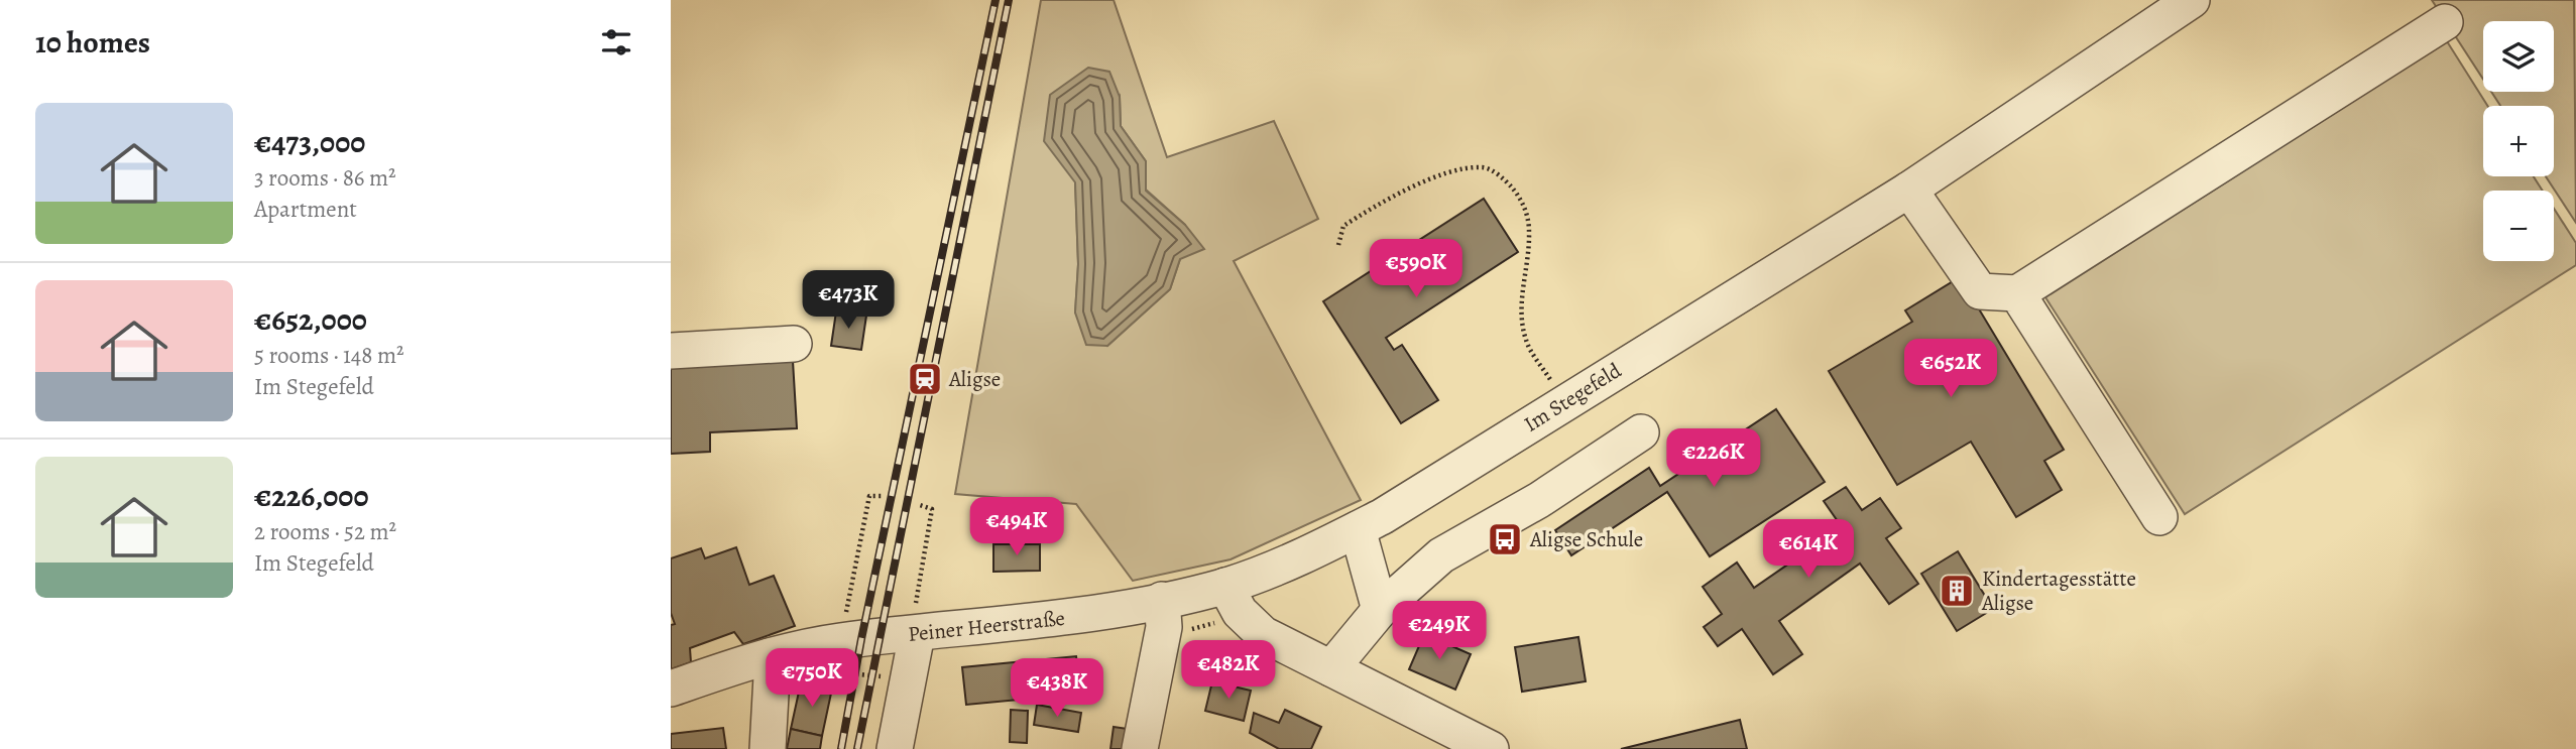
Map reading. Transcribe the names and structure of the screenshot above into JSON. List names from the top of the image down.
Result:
{
  "streets": {
    "street": ["Im Stegefeld", "Peiner Heerstraße"]
  },
  "crossings": [
    ["Im Stegefeld", "Peiner Heerstraße"]
  ],
  "places": {
    "station": ["Aligse"],
    "bus stop": ["Aligse Schule"],
    "building": ["Kindertagesstätte Aligse"]
  },
  "page": {
    "heading": "10 homes",
    "map_buttons": ["+", "−"],
    "list": [
      {
        "name": "€473,000",
        "note": "3 rooms · 86 m² · Apartment"
      },
      {
        "name": "€652,000",
        "note": "5 rooms · 148 m² · Im Stegefeld"
      },
      {
        "name": "€226,000",
        "note": "2 rooms · 52 m² · Im Stegefeld"
      }
    ],
    "price": [
      "€590K",
      "€473K",
      "€652K",
      "€226K",
      "€494K",
      "€614K",
      "€249K",
      "€482K",
      "€750K",
      "€438K"
    ]
  }
}
